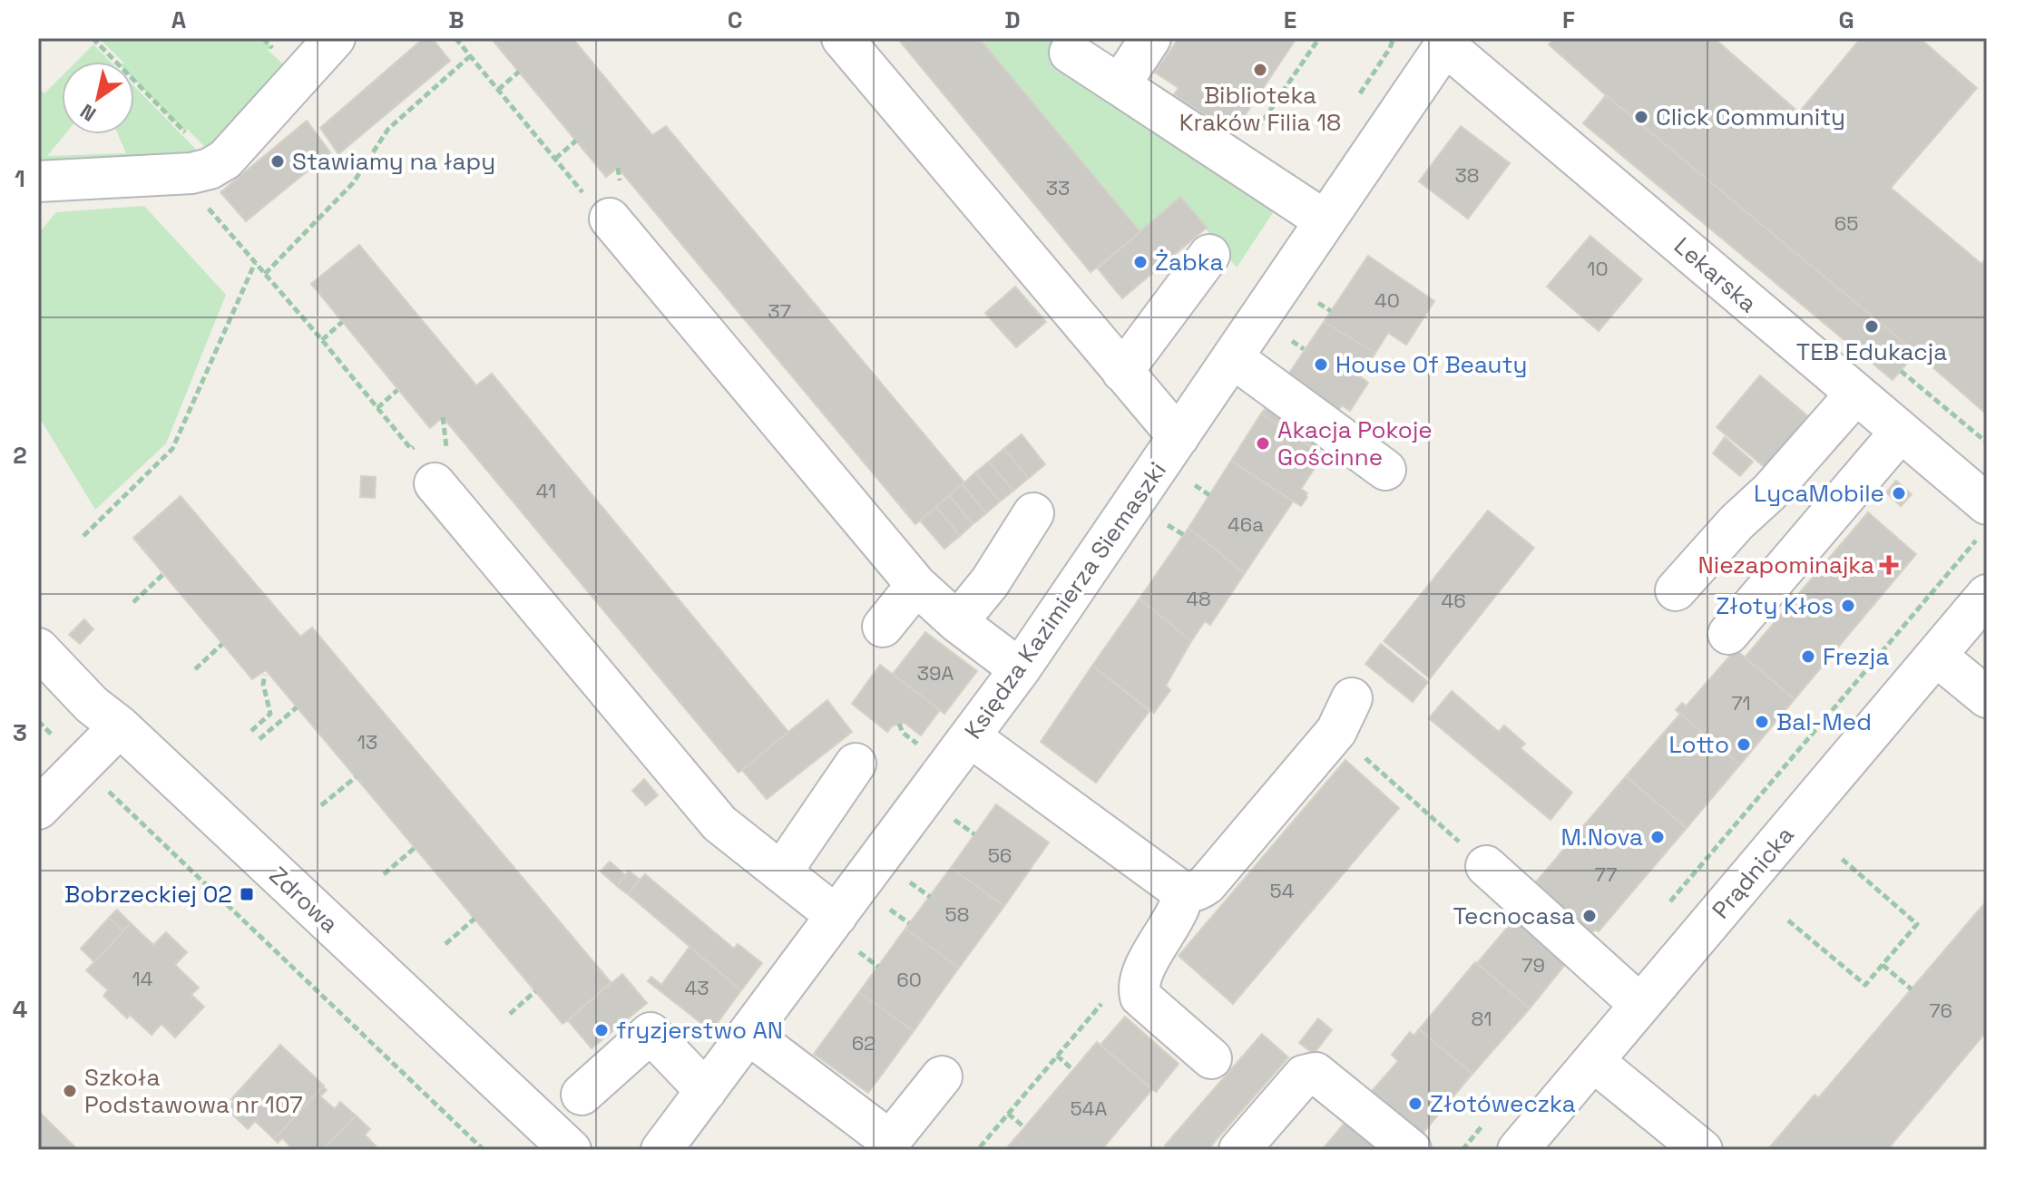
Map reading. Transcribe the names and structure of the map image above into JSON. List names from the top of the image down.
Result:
{
  "streets": {
    "street": [
      "Lekarska",
      "Księdza Kazimierza Siemaszki",
      "Prądnicka",
      "Zdrowa"
    ]
  },
  "crossings": [
    ["Lekarska", "Księdza Kazimierza Siemaszki"]
  ],
  "places": {
    "other": [
      "Biblioteka Kraków Filia 18",
      "Click Community",
      "Stawiamy na łapy",
      "Żabka",
      "TEB Edukacja",
      "House Of Beauty",
      "Akacja Pokoje Gościnne",
      "LycaMobile",
      "Złoty Kłos",
      "Frezja",
      "Bal-Med",
      "Lotto",
      "M.Nova",
      "Tecnocasa",
      "fryzjerstwo AN",
      "Szkoła Podstawowa nr 107",
      "Złotóweczka"
    ],
    "health": ["Niezapominajka"],
    "transit": ["Bobrzeckiej 02"]
  },
  "house_numbers": [
    "38",
    "33",
    "65",
    "10",
    "40",
    "37",
    "41",
    "46a",
    "48",
    "46",
    "39A",
    "71",
    "13",
    "56",
    "77",
    "54",
    "58",
    "79",
    "14",
    "60",
    "43",
    "76",
    "81",
    "62",
    "54A"
  ],
  "north": "bottom left",
  "grid": {
    "columns": [
      "A",
      "B",
      "C",
      "D",
      "E",
      "F",
      "G"
    ],
    "rows": [
      "1",
      "2",
      "3",
      "4"
    ]
  }
}
